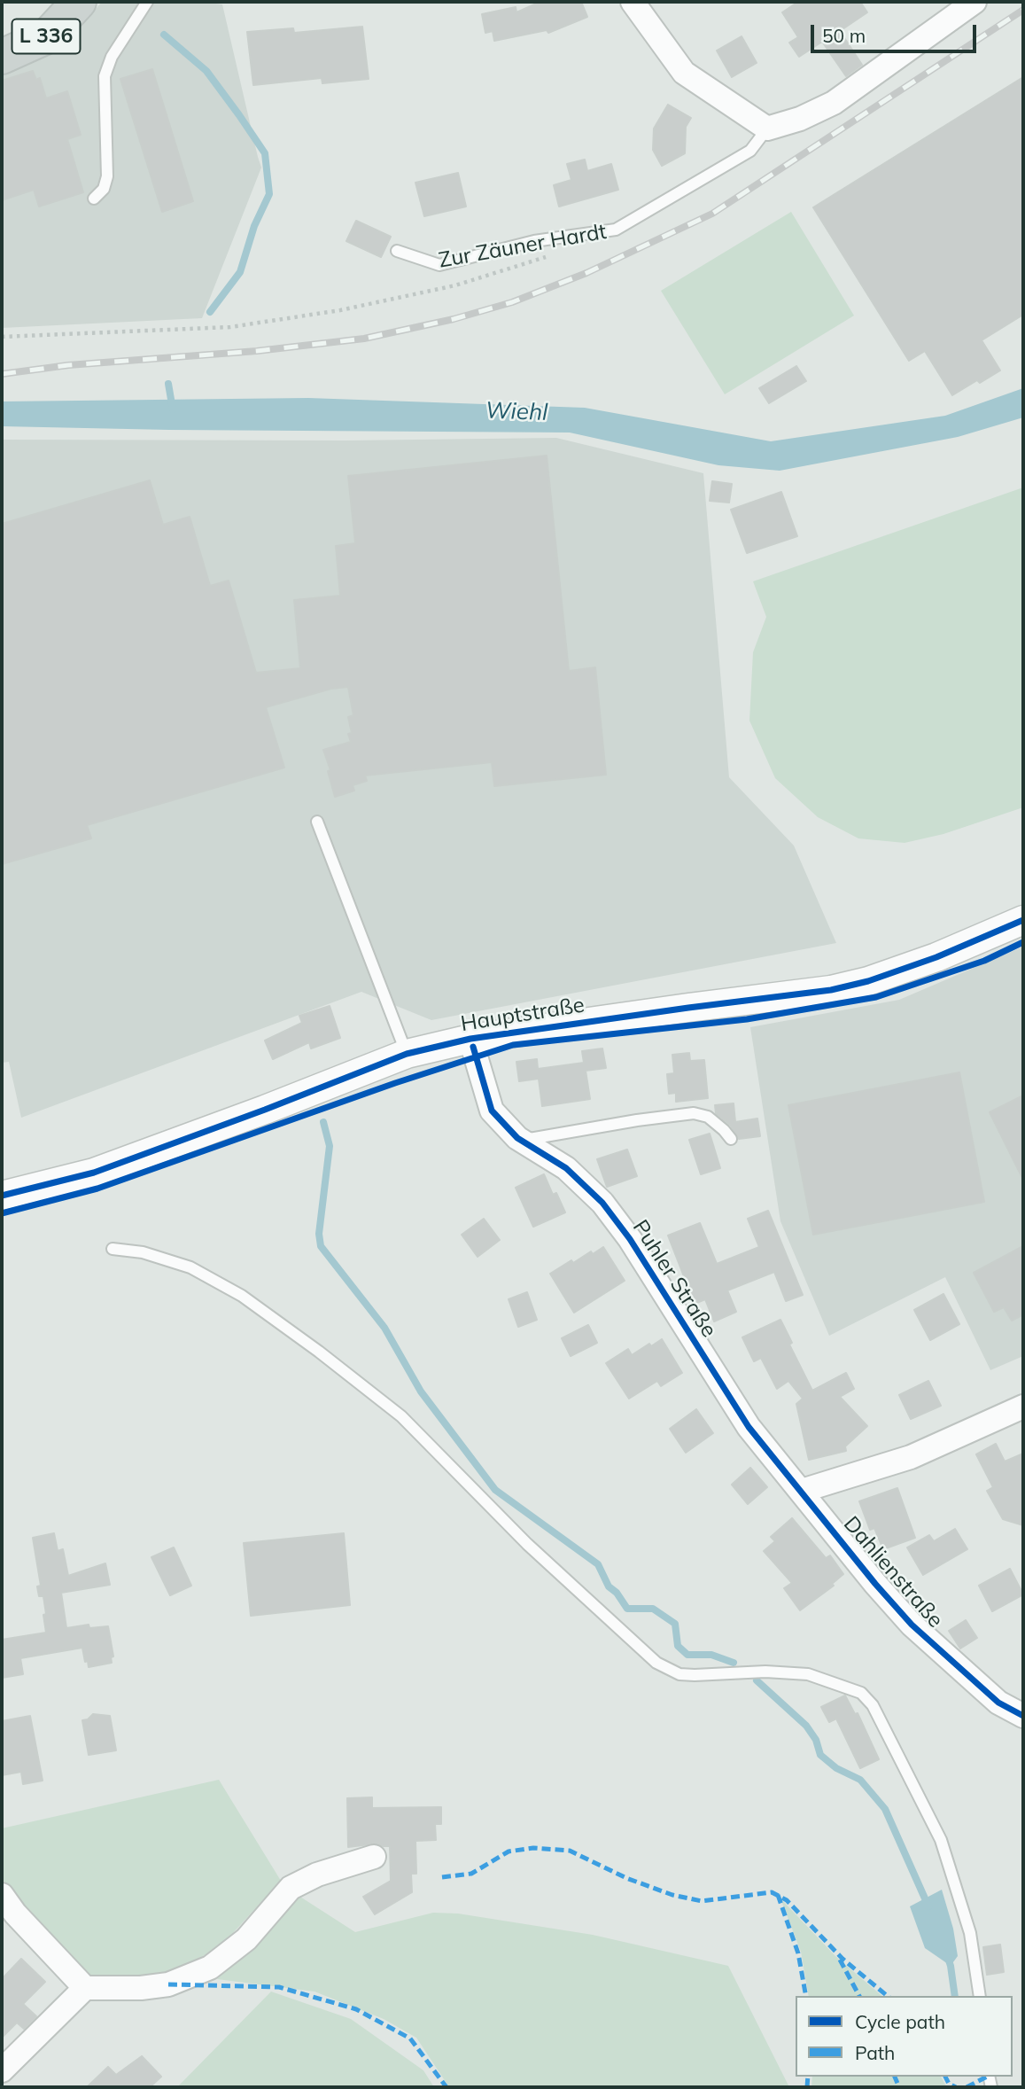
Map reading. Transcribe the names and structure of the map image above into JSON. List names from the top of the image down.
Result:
{
  "streets": {
    "main road": ["L 336"],
    "street": ["Hauptstraße", "Puhler Straße", "Dahlienstraße"],
    "lane": ["Zur Zäuner Hardt"]
  },
  "crossings": [
    ["Hauptstraße", "Puhler Straße"],
    ["Puhler Straße", "Dahlienstraße"]
  ],
  "water": ["Wiehl"],
  "legend": ["Cycle path", "Path"],
  "scale_bar": "50 m"
}
